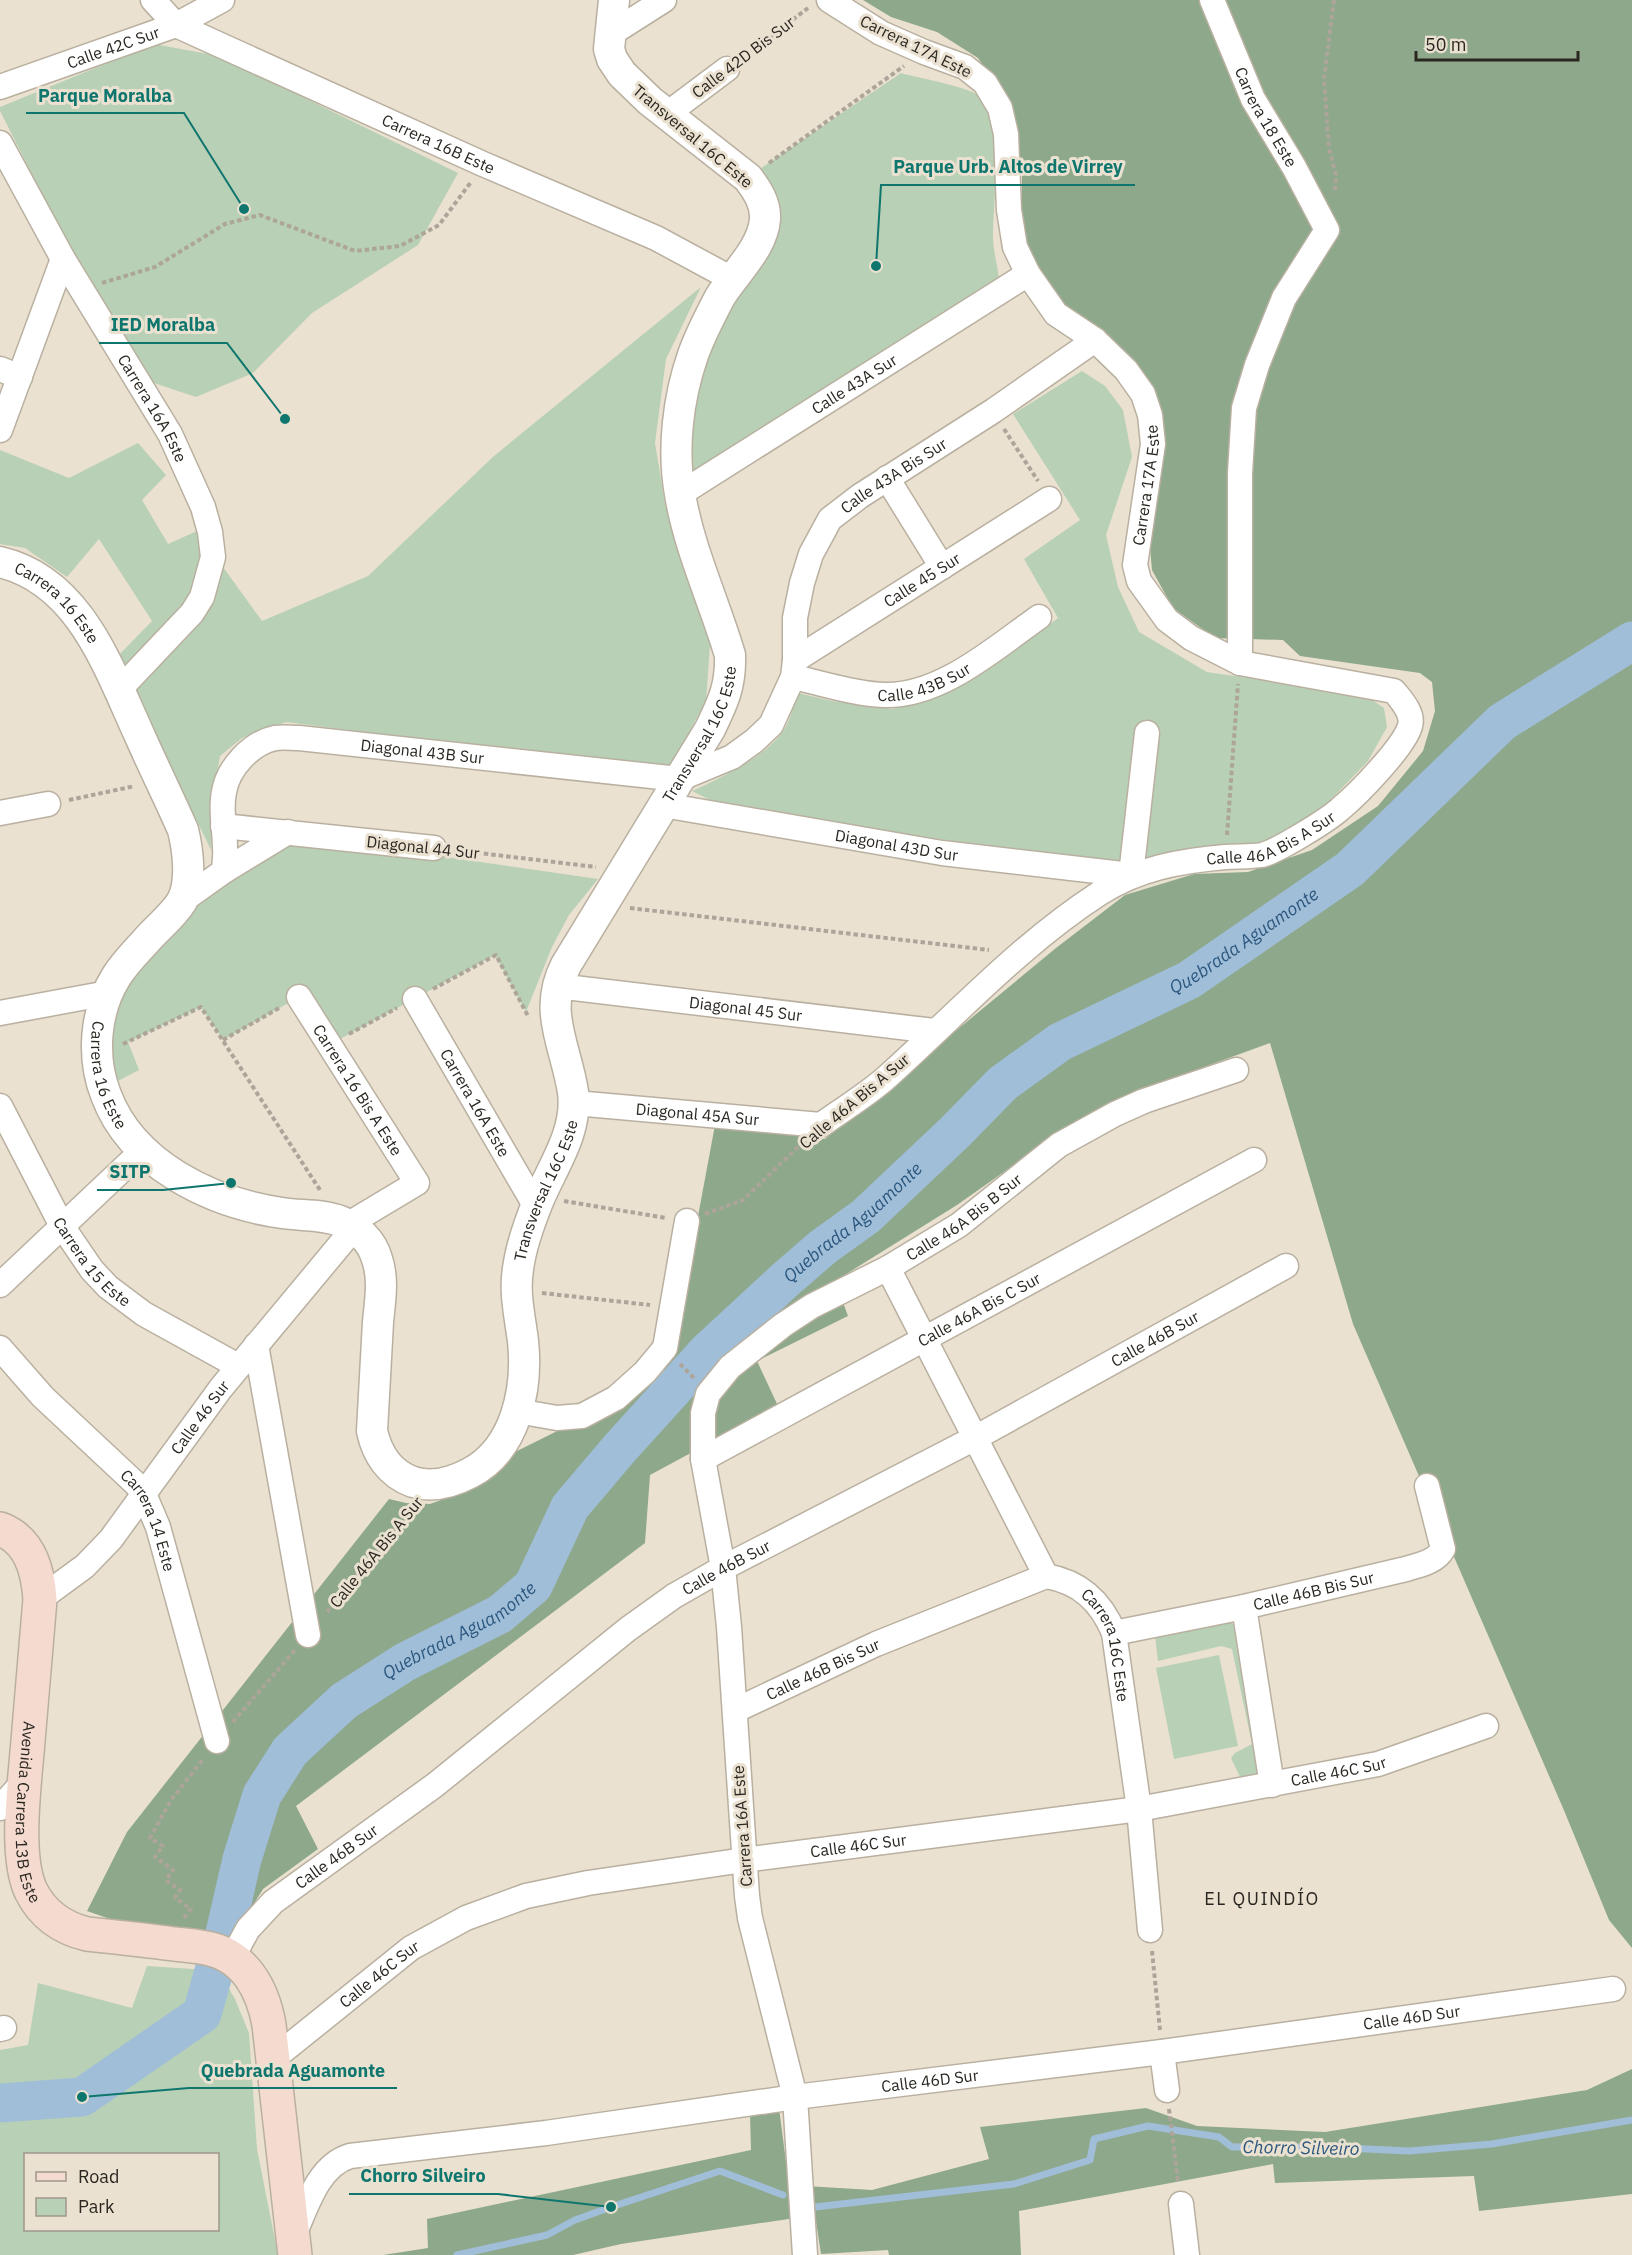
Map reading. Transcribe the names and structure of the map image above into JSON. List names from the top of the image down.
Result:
{
  "streets": {
    "main road": ["Avenida Carrera 13B Este"],
    "street": [
      "Carrera 17A Este",
      "Calle 42C Sur",
      "Calle 42D Bis Sur",
      "Carrera 18 Este",
      "Transversal 16C Este",
      "Carrera 16B Este",
      "Calle 43A Sur",
      "Carrera 16A Este",
      "Calle 43A Bis Sur",
      "Calle 45 Sur",
      "Carrera 16 Este",
      "Calle 43B Sur",
      "Diagonal 43B Sur",
      "Calle 46A Bis A Sur",
      "Diagonal 43D Sur",
      "Diagonal 44 Sur",
      "Diagonal 45 Sur",
      "Carrera 16 Bis A Este",
      "Diagonal 45A Sur",
      "Calle 46A Bis B Sur",
      "Carrera 15 Este",
      "Calle 46A Bis C Sur",
      "Calle 46B Sur",
      "Calle 46 Sur",
      "Carrera 14 Este",
      "Calle 46B Bis Sur",
      "Carrera 16C Este",
      "Calle 46C Sur",
      "Calle 46D Sur"
    ]
  },
  "crossings": [
    ["Carrera 17A Este", "Calle 42D Bis Sur"],
    ["Carrera 17A Este", "Calle 43A Sur"],
    ["Carrera 17A Este", "Calle 43A Bis Sur"],
    ["Carrera 17A Este", "Calle 46A Bis A Sur"],
    ["Calle 42C Sur", "Carrera 16B Este"],
    ["Calle 42D Bis Sur", "Transversal 16C Este"],
    ["Transversal 16C Este", "Carrera 16B Este"],
    ["Transversal 16C Este", "Calle 43A Sur"],
    ["Transversal 16C Este", "Carrera 16A Este"],
    ["Transversal 16C Este", "Diagonal 43B Sur"],
    ["Transversal 16C Este", "Calle 46A Bis A Sur"],
    ["Transversal 16C Este", "Diagonal 43D Sur"],
    ["Transversal 16C Este", "Diagonal 44 Sur"],
    ["Transversal 16C Este", "Diagonal 45 Sur"],
    ["Transversal 16C Este", "Diagonal 45A Sur"],
    ["Carrera 16A Este", "Carrera 16 Este"],
    ["Carrera 16A Este", "Calle 46A Bis B Sur"],
    ["Carrera 16A Este", "Calle 46A Bis C Sur"],
    ["Carrera 16A Este", "Calle 46B Sur"],
    ["Carrera 16A Este", "Calle 46B Bis Sur"],
    ["Carrera 16A Este", "Calle 46C Sur"],
    ["Carrera 16A Este", "Calle 46D Sur"],
    ["Calle 43A Bis Sur", "Calle 45 Sur"],
    ["Calle 43A Bis Sur", "Calle 43B Sur"],
    ["Calle 45 Sur", "Calle 43B Sur"],
    ["Carrera 16 Este", "Calle 46 Sur"],
    ["Diagonal 43B Sur", "Diagonal 44 Sur"],
    ["Calle 46A Bis A Sur", "Diagonal 43D Sur"],
    ["Calle 46A Bis A Sur", "Diagonal 45 Sur"],
    ["Calle 46A Bis A Sur", "Diagonal 45A Sur"],
    ["Calle 46A Bis A Sur", "Carrera 14 Este"],
    ["Calle 46A Bis A Sur", "Avenida Carrera 13B Este"],
    ["Carrera 16 Bis A Este", "Calle 46 Sur"],
    ["Carrera 15 Este", "Calle 46 Sur"],
    ["Calle 46B Sur", "Avenida Carrera 13B Este"],
    ["Calle 46 Sur", "Carrera 14 Este"],
    ["Calle 46 Sur", "Avenida Carrera 13B Este"],
    ["Calle 46B Bis Sur", "Carrera 16C Este"],
    ["Carrera 16C Este", "Calle 46C Sur"]
  ],
  "districts": ["EL QUINDÍO"],
  "water": ["Quebrada Aguamonte", "Chorro Silveiro"],
  "places": [
    "Parque Moralba",
    "Parque Urb. Altos de Virrey",
    "IED Moralba",
    "SITP",
    "Quebrada Aguamonte",
    "Chorro Silveiro"
  ],
  "legend": ["Road", "Park"],
  "scale_bar": "50 m"
}
